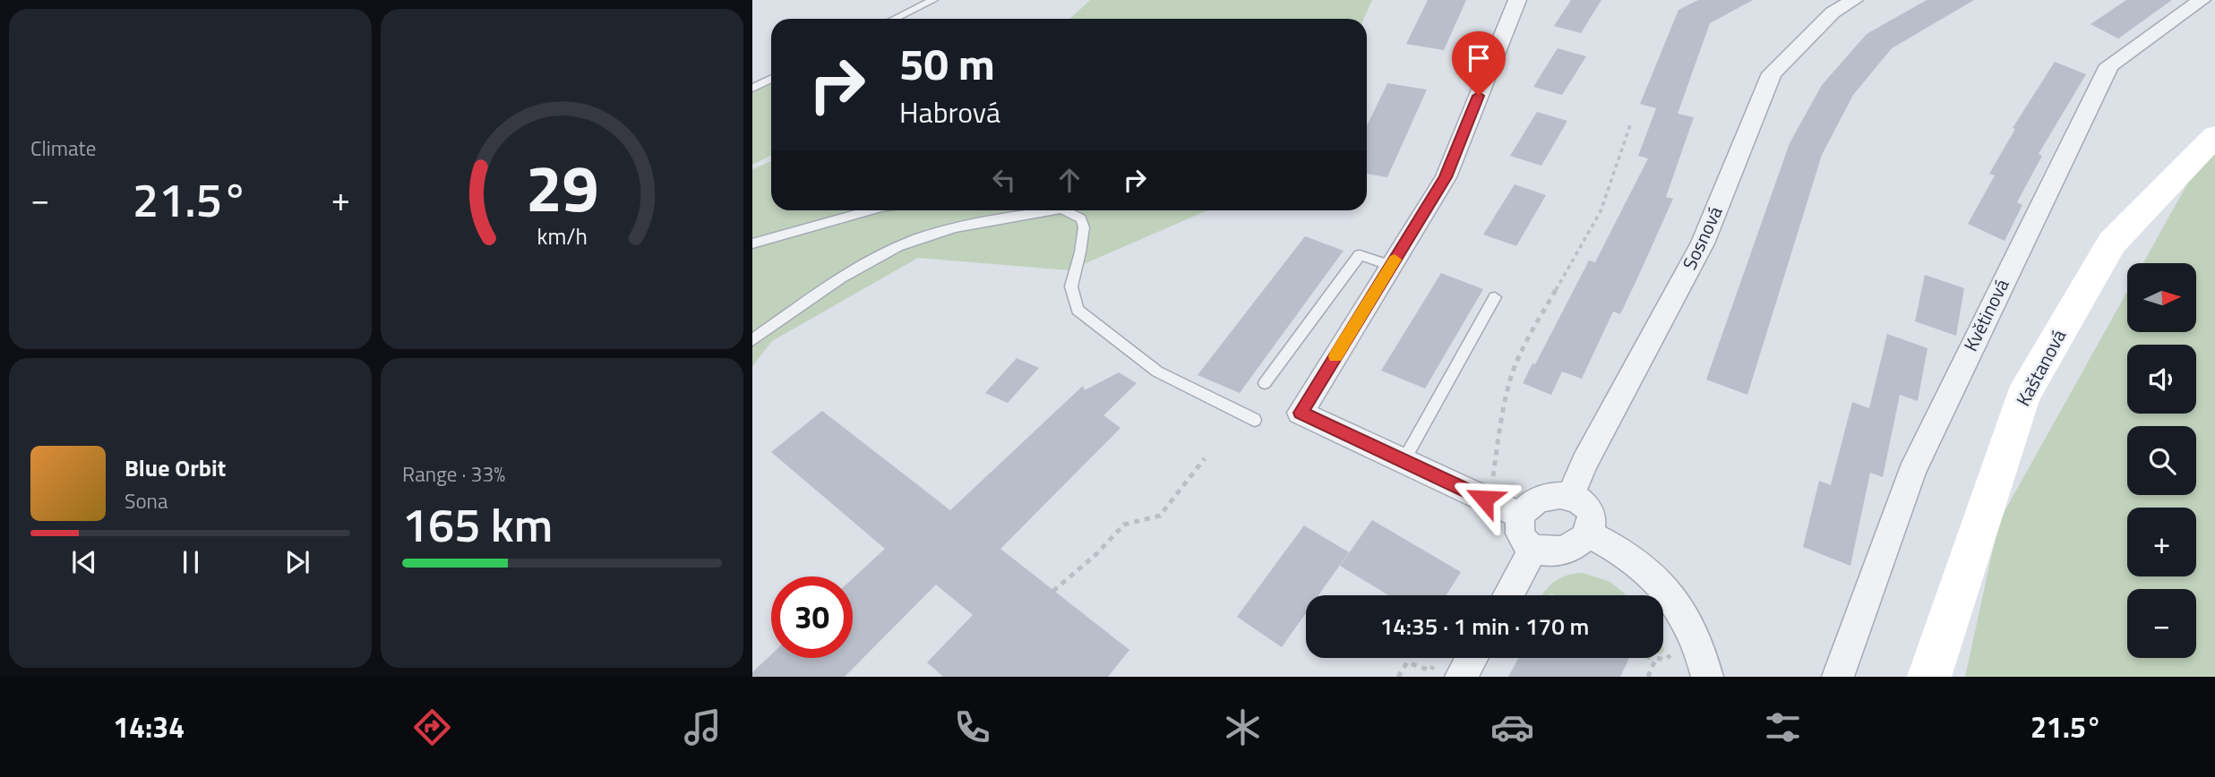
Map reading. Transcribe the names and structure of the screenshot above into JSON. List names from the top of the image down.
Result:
{
  "streets": {
    "street": ["Sosnová", "Květinová", "Kaštanová"]
  },
  "north": "right",
  "page": {
    "tile": [
      "Climate",
      ["Range · 33%", "165 km"]
    ],
    "turn": ["50 m", "Habrová"],
    "heat": ["−", "21.5°", "+"],
    "map_buttons": ["+", "−"],
    "song": ["Blue Orbit", "Sona"],
    "limit": "30",
    "trip": "14:35 · 1 min · 170 m",
    "tabs": ["14:34", "21.5°"],
    "gauge": ["29", "km/h"]
  }
}
